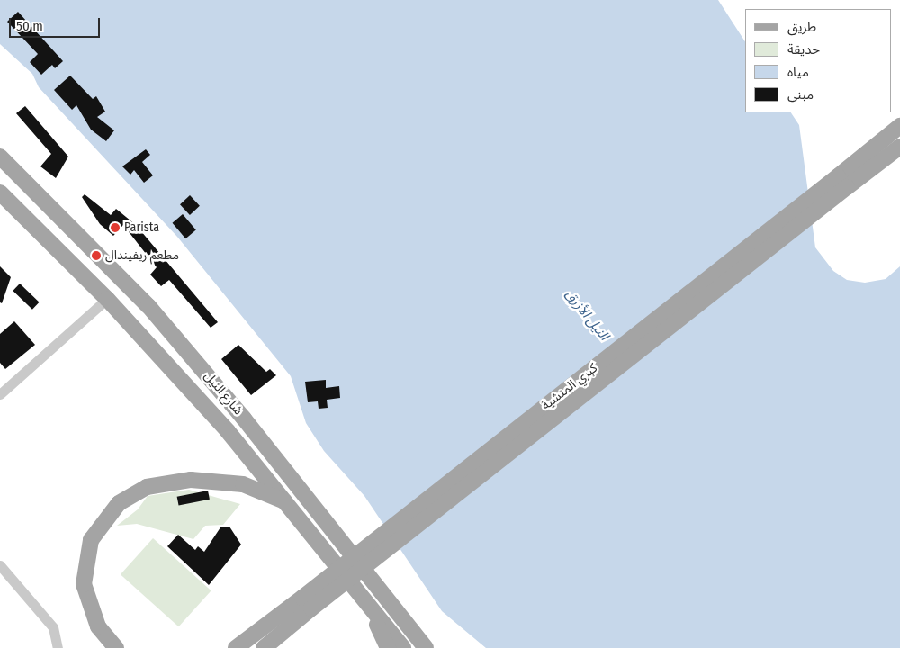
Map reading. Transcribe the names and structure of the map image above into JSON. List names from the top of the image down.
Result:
{
  "streets": {
    "main road": ["كبري المنشية", "شارع النيل"]
  },
  "water": ["النيل الأزرق"],
  "places": ["Parista", "مطعم ريفيندال"],
  "legend": [
    "طريق",
    "حديقة",
    "مياه",
    "مبنى"
  ],
  "scale_bar": "50 m"
}
